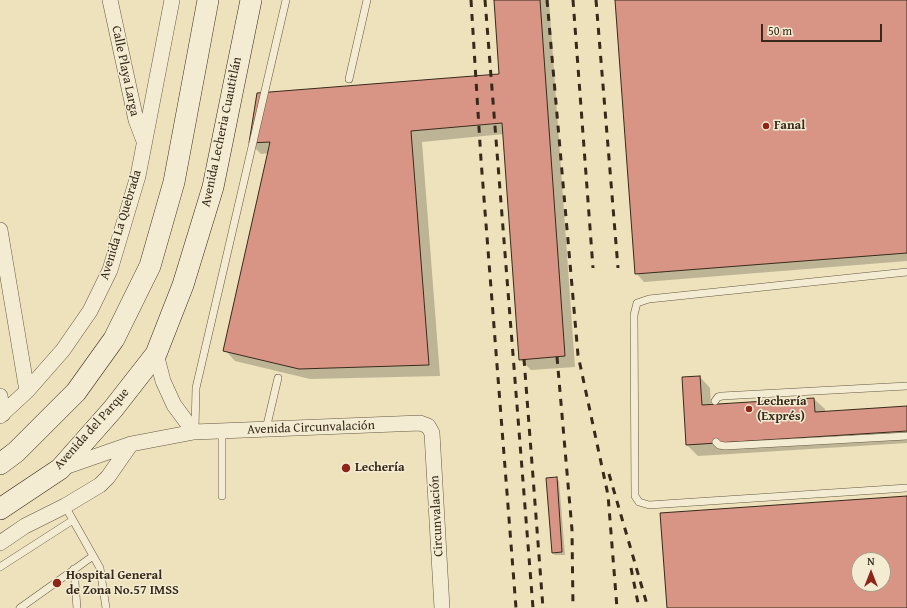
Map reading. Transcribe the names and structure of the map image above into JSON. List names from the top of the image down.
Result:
{
  "streets": {
    "main road": ["Avenida Lecheria Cuautitlán", "Avenida del Parque"],
    "street": [
      "Calle Playa Larga",
      "Avenida La Quebrada",
      "Avenida Circunvalación",
      "Circunvalación"
    ]
  },
  "crossings": [
    ["Calle Playa Larga", "Avenida La Quebrada"],
    ["Avenida Lecheria Cuautitlán", "Avenida del Parque"],
    ["Avenida Circunvalación", "Avenida del Parque"],
    ["Avenida Circunvalación", "Circunvalación"]
  ],
  "places": [
    "Fanal",
    "Lechería (Exprés)",
    "Lechería",
    "Hospital General de Zona No.57 IMSS"
  ],
  "scale_bar": "50 m",
  "north": "top"
}
